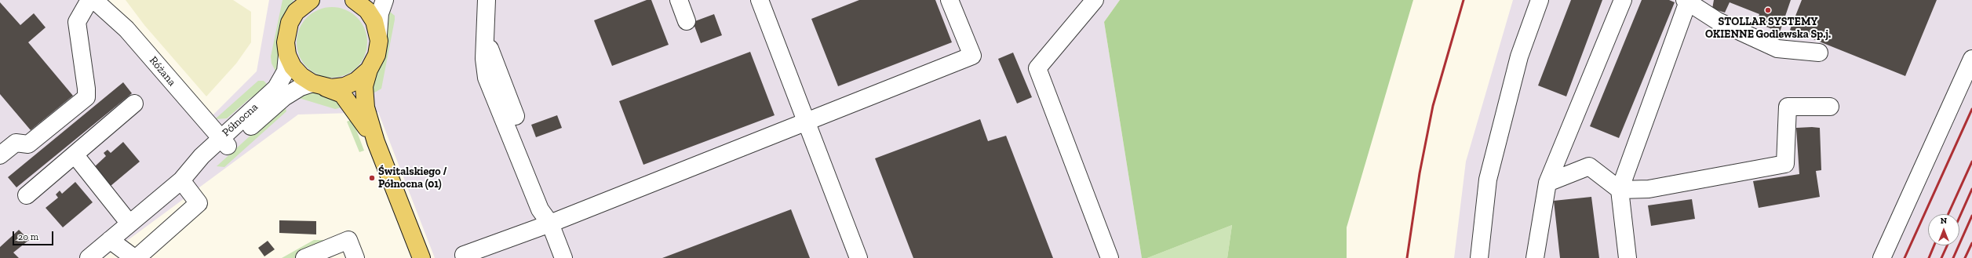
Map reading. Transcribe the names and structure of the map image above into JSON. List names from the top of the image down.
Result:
{
  "streets": {
    "street": ["Różana", "Północna"]
  },
  "crossings": [
    ["Różana", "Północna"]
  ],
  "places": ["STOLLAR SYSTEMY OKIENNE Godlewska Sp.j.", "Świtalskiego / Północna (01)"],
  "scale_bar": "20 m",
  "north": "top"
}
